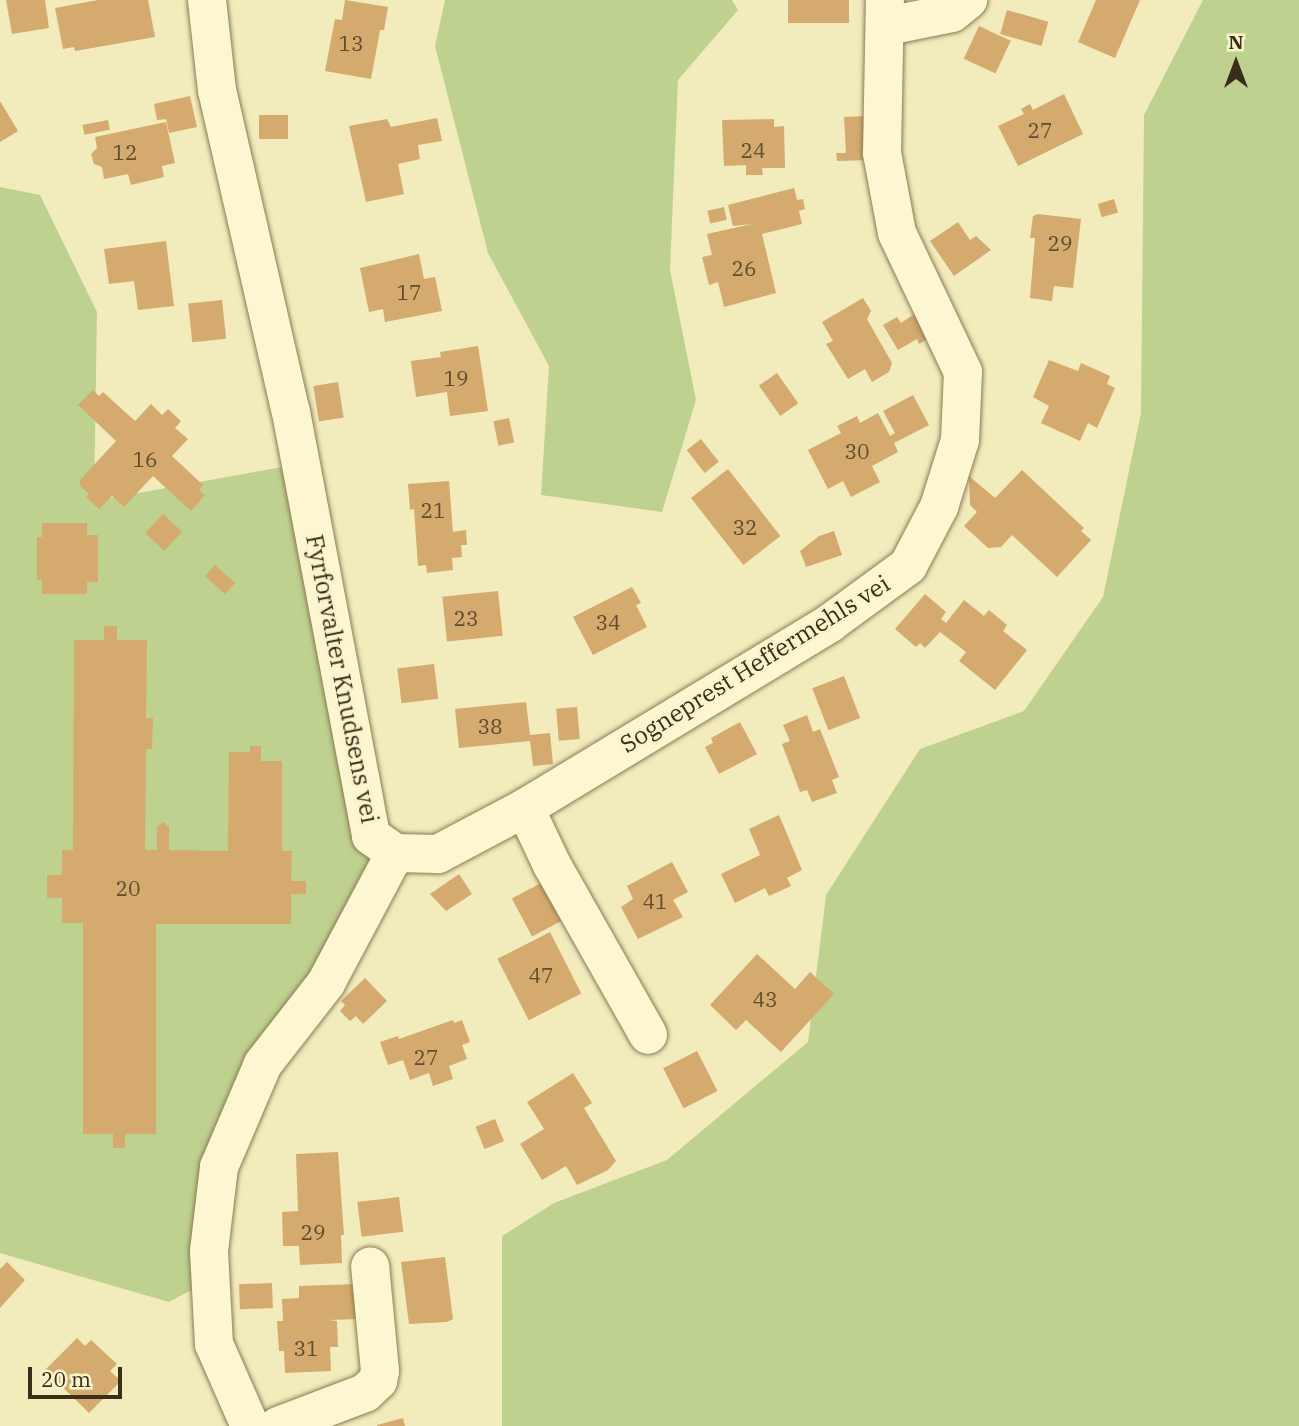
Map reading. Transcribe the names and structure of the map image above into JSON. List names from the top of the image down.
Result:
{
  "streets": {
    "street": ["Sogneprest Heffermehls vei", "Fyrforvalter Knudsens vei"]
  },
  "crossings": [
    ["Sogneprest Heffermehls vei", "Fyrforvalter Knudsens vei"]
  ],
  "house_numbers": [
    "13",
    "27",
    "24",
    "12",
    "29",
    "26",
    "17",
    "19",
    "30",
    "16",
    "21",
    "32",
    "23",
    "34",
    "38",
    "20",
    "41",
    "47",
    "43",
    "27",
    "29",
    "31"
  ],
  "scale_bar": "20 m",
  "north": "top"
}
